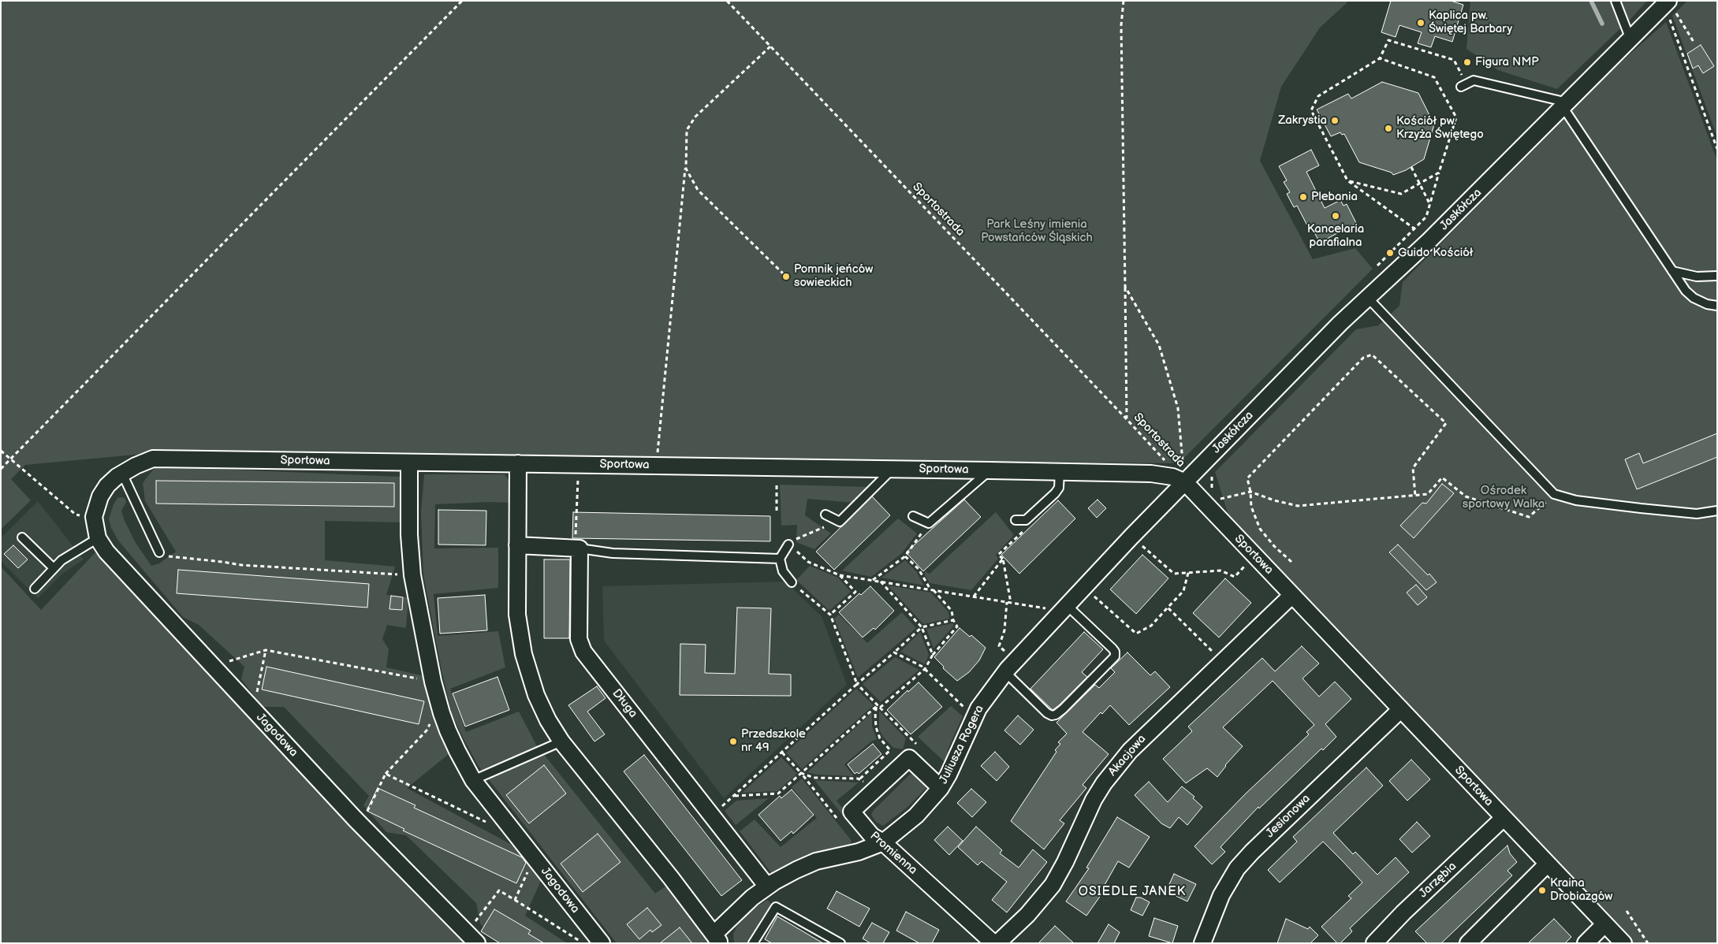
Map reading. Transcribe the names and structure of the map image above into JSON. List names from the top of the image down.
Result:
{
  "streets": {
    "street": [
      "Jaskółcza",
      "Sportowa",
      "Długa",
      "Jagodowa",
      "Juliusza Rogera",
      "Akacjowa",
      "Jesionowa",
      "Promienna",
      "Jarzębia"
    ],
    "path": ["Sportostrada"]
  },
  "crossings": [
    ["Jaskółcza", "Sportowa"],
    ["Jaskółcza", "Juliusza Rogera"],
    ["Sportowa", "Jagodowa"],
    ["Sportowa", "Juliusza Rogera"],
    ["Sportowa", "Akacjowa"],
    ["Sportowa", "Jesionowa"],
    ["Sportowa", "Jarzębia"],
    ["Długa", "Juliusza Rogera"],
    ["Juliusza Rogera", "Promienna"]
  ],
  "districts": ["OSIEDLE JANEK"],
  "parks": ["Park Leśny imienia Powstańców Śląskich", "Ośrodek sportowy Walka"],
  "places": [
    "Kaplica pw. Świętej Barbary",
    "Figura NMP",
    "Zakrystia",
    "Kościół pw. Krzyża Świętego",
    "Plebania",
    "Kancelaria parafialna",
    "Guido Kościół",
    "Pomnik jeńców sowieckich",
    "Przedszkole nr 49",
    "Kraina Drobiazgów"
  ]
}
